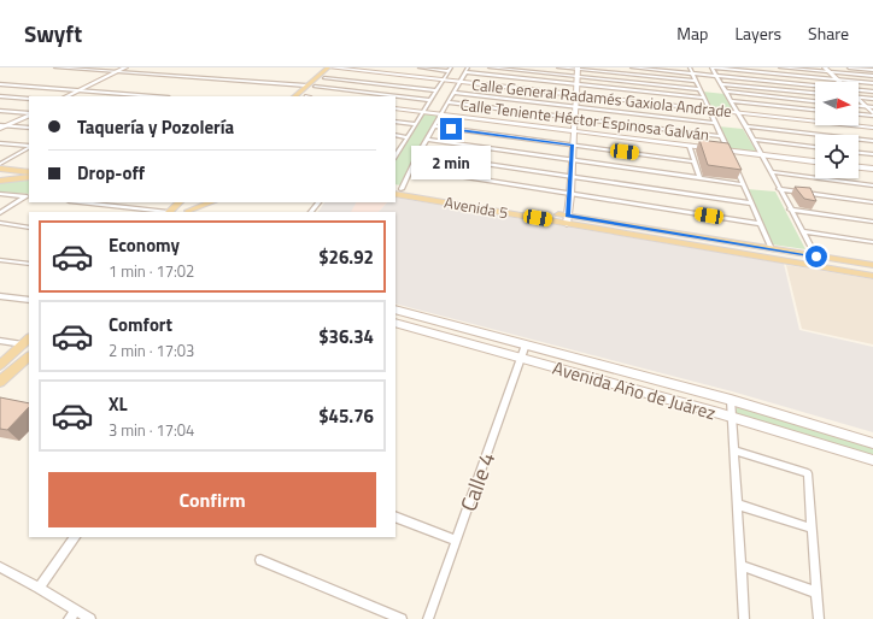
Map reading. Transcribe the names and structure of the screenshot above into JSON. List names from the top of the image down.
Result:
{
  "streets": {
    "main road": ["Avenida 5"],
    "street": [
      "Calle General Radamés Gaxiola Andrade",
      "Calle Teniente Héctor Espinosa Galván",
      "Avenida Año de Juárez",
      "Calle 4"
    ]
  },
  "crossings": [
    ["Avenida Año de Juárez", "Calle 4"]
  ],
  "north": "right",
  "page": {
    "header": "Swyft",
    "nav": ["Map", "Layers", "Share"],
    "banner": ["Taquería y Pozolería", "Drop-off"],
    "bubble": "2 min",
    "list": [
      {
        "name": "Economy",
        "note": "1 min · 17:02",
        "value": "$26.92"
      },
      {
        "name": "Comfort",
        "note": "2 min · 17:03",
        "value": "$36.34"
      },
      {
        "name": "XL",
        "note": "3 min · 17:04",
        "value": "$45.76"
      }
    ],
    "buttons": "Confirm"
  }
}
